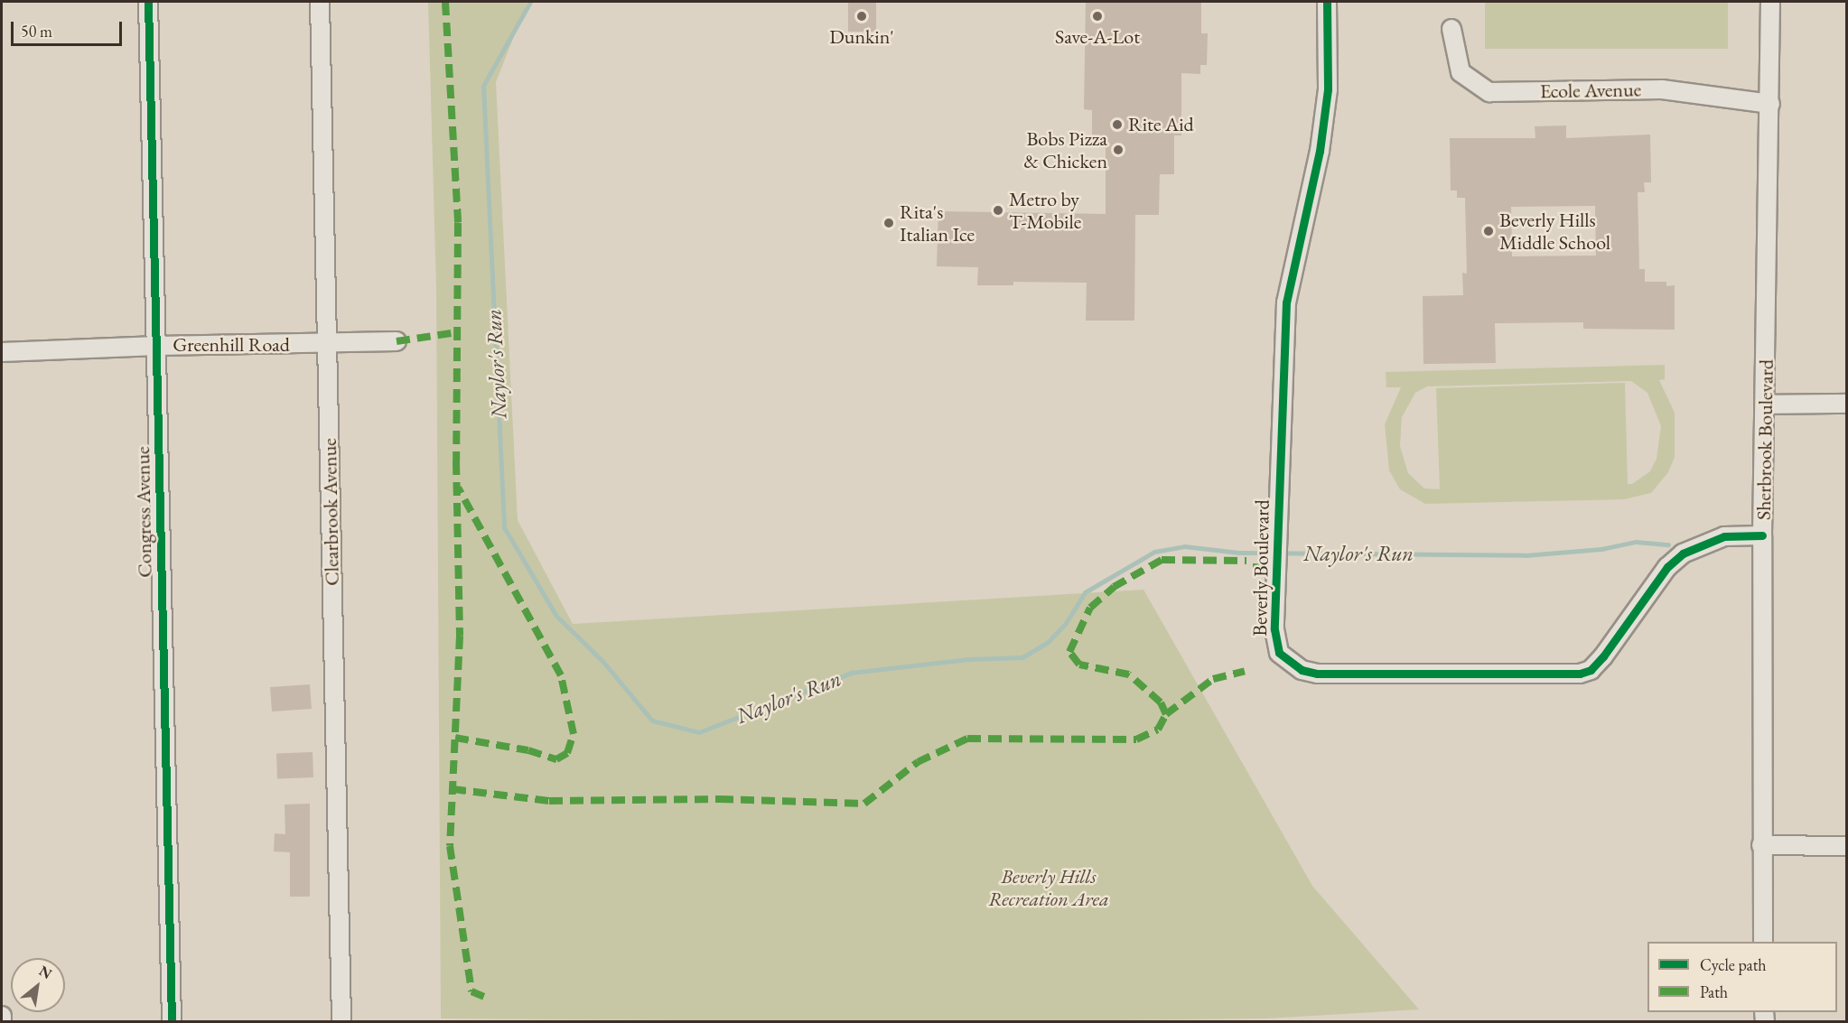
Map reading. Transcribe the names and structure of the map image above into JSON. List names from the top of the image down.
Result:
{
  "streets": {
    "street": [
      "Ecole Avenue",
      "Greenhill Road",
      "Sherbrook Boulevard",
      "Congress Avenue",
      "Clearbrook Avenue",
      "Beverly Boulevard"
    ]
  },
  "crossings": [
    ["Ecole Avenue", "Sherbrook Boulevard"],
    ["Greenhill Road", "Congress Avenue"],
    ["Greenhill Road", "Clearbrook Avenue"],
    ["Sherbrook Boulevard", "Beverly Boulevard"]
  ],
  "water": ["Naylor's Run"],
  "parks": ["Beverly Hills Recreation Area"],
  "places": [
    "Dunkin'",
    "Save-A-Lot",
    "Rite Aid",
    "Bobs Pizza & Chicken",
    "Metro by T-Mobile",
    "Rita's Italian Ice",
    "Beverly Hills Middle School"
  ],
  "legend": ["Cycle path", "Path"],
  "scale_bar": "50 m",
  "north": "top right"
}
